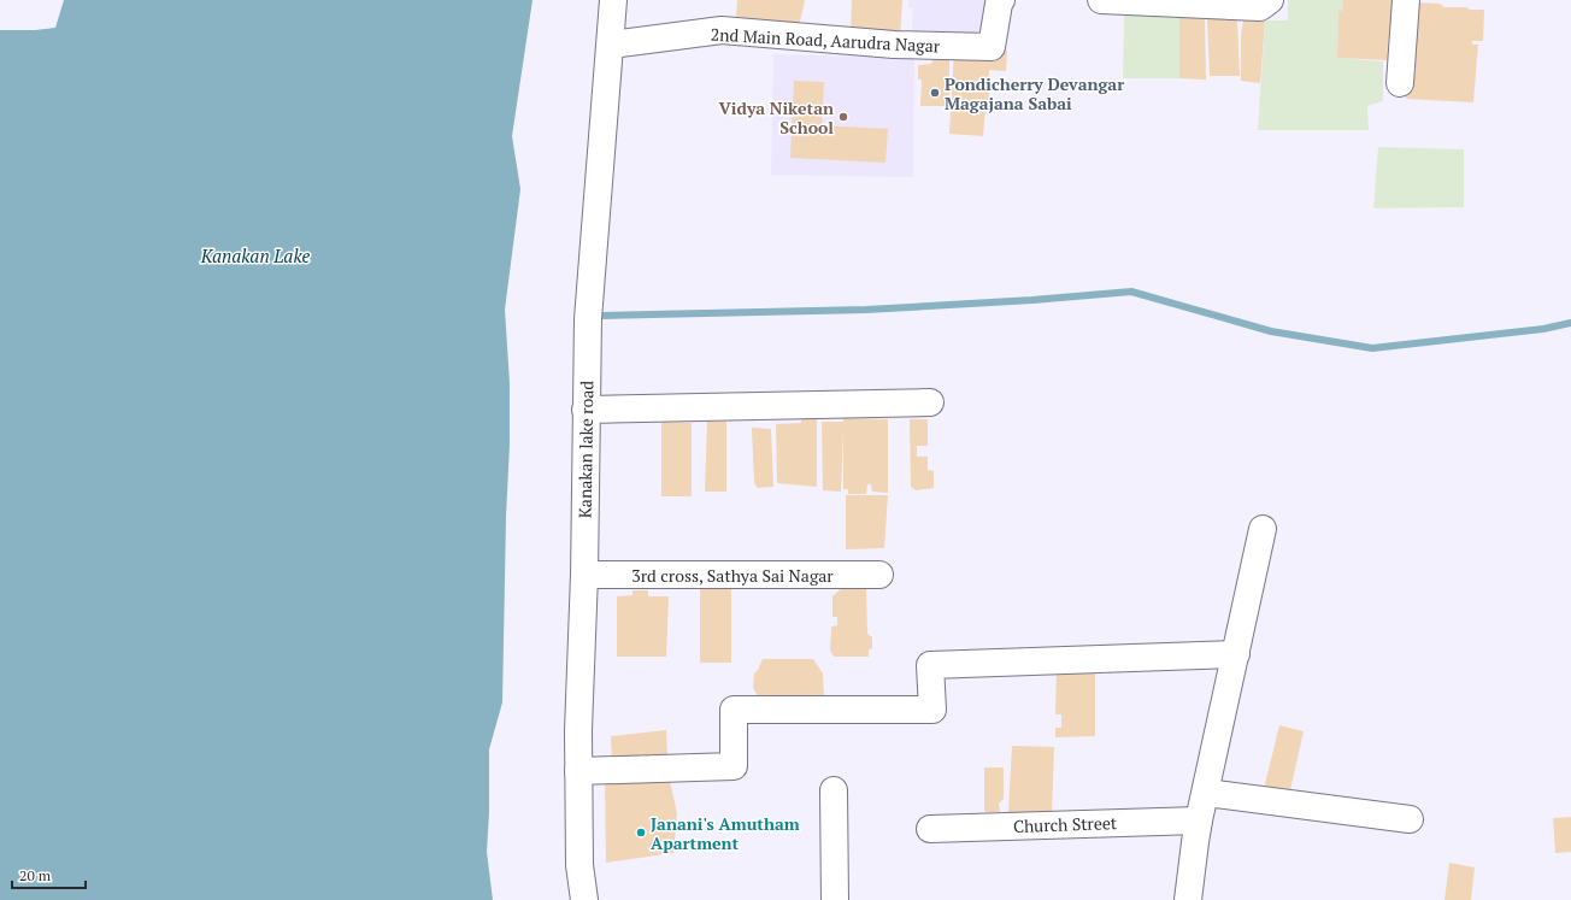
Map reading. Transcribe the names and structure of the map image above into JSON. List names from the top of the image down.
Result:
{
  "streets": {
    "street": [
      "2nd Main Road, Aarudra Nagar",
      "Kanakan lake road",
      "3rd cross, Sathya Sai Nagar",
      "Church Street"
    ]
  },
  "crossings": [
    ["2nd Main Road, Aarudra Nagar", "Kanakan lake road"],
    ["Kanakan lake road", "3rd cross, Sathya Sai Nagar"]
  ],
  "water": ["Kanakan Lake"],
  "places": ["Pondicherry Devangar Magajana Sabai", "Vidya Niketan School", "Janani's Amutham Apartment"],
  "scale_bar": "20 m"
}
